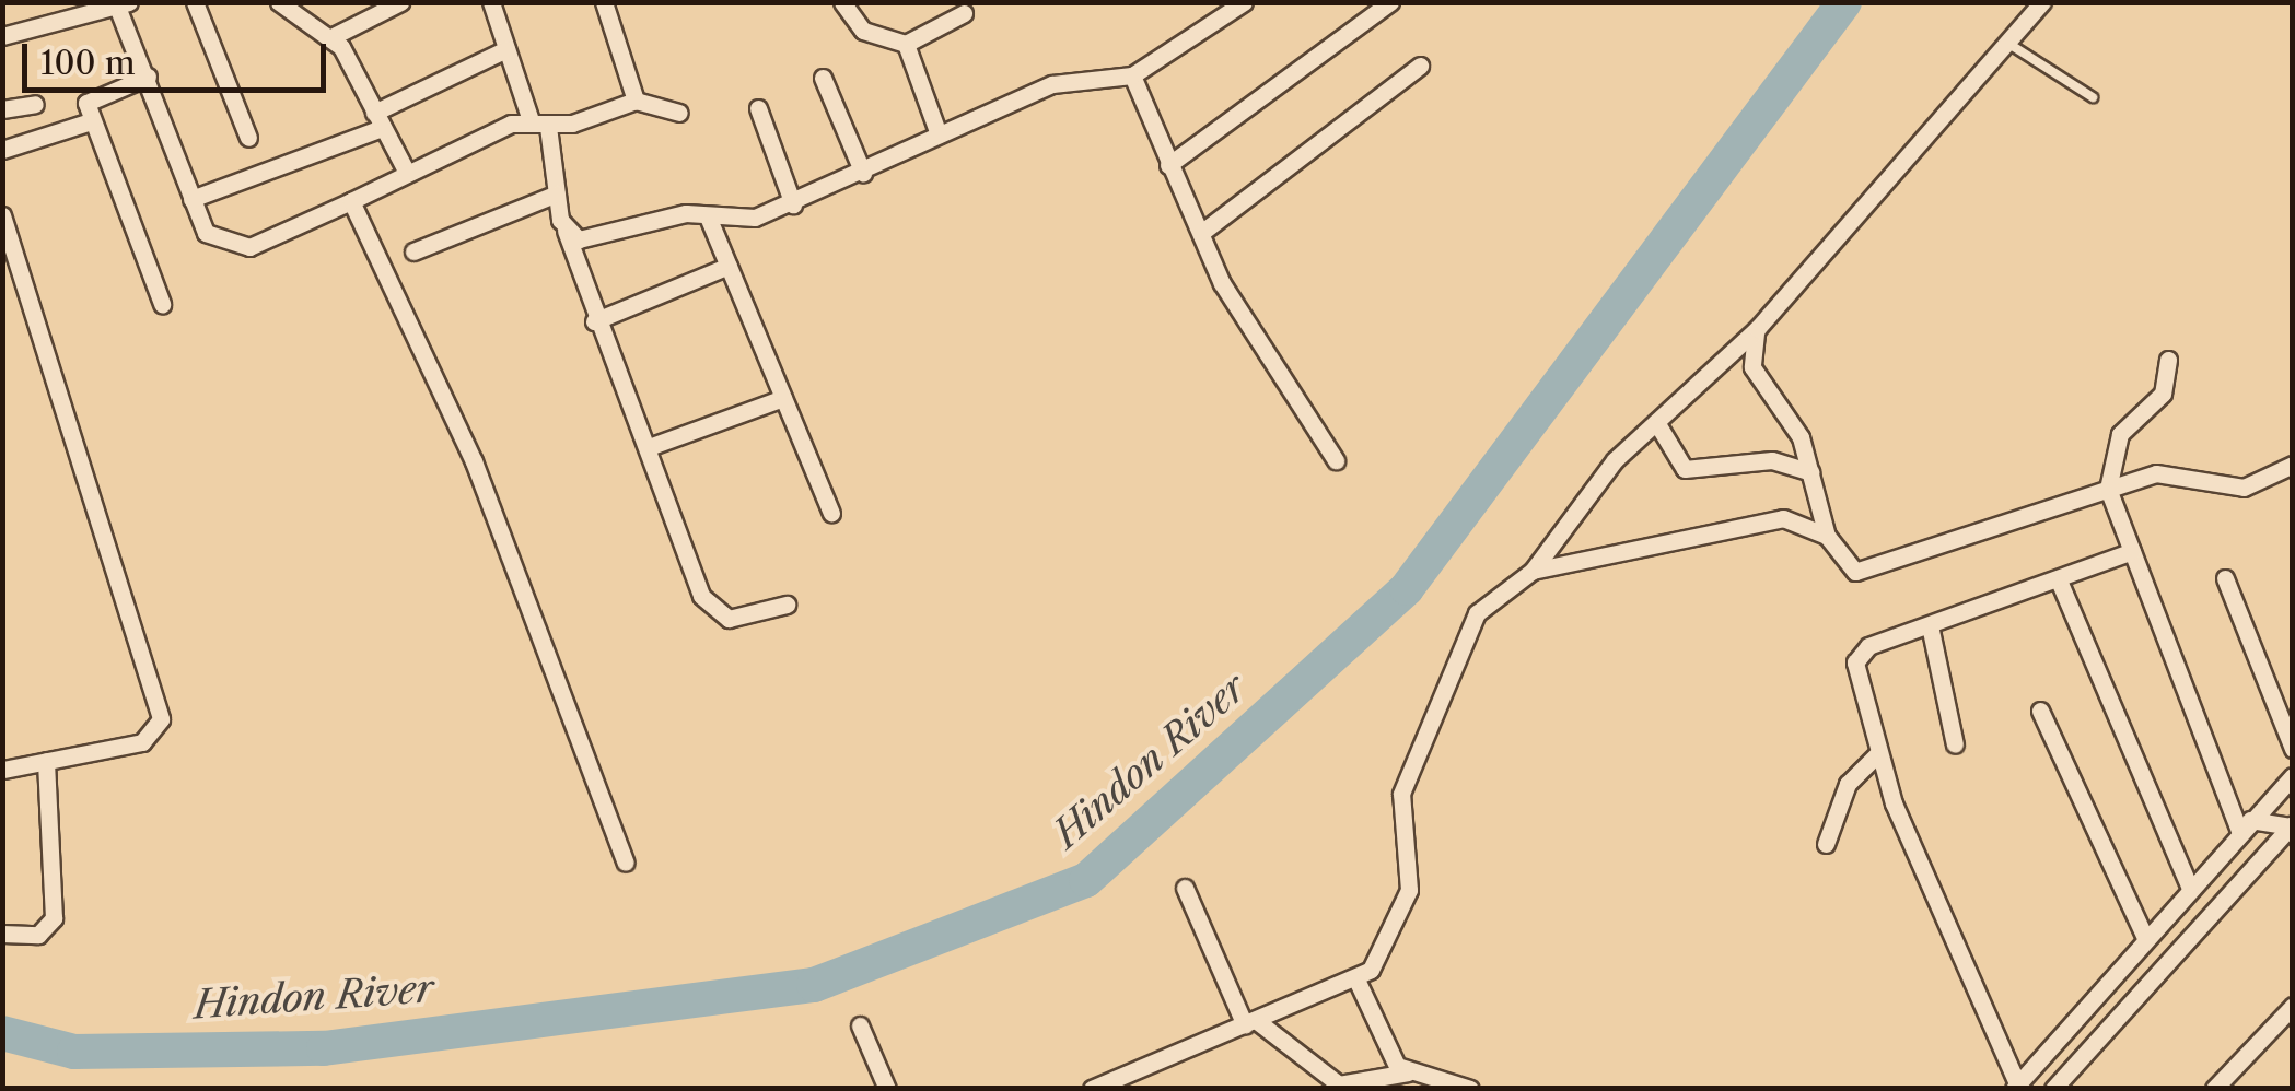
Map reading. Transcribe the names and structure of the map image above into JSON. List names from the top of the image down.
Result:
{
  "water": ["Hindon River"],
  "scale_bar": "100 m"
}
